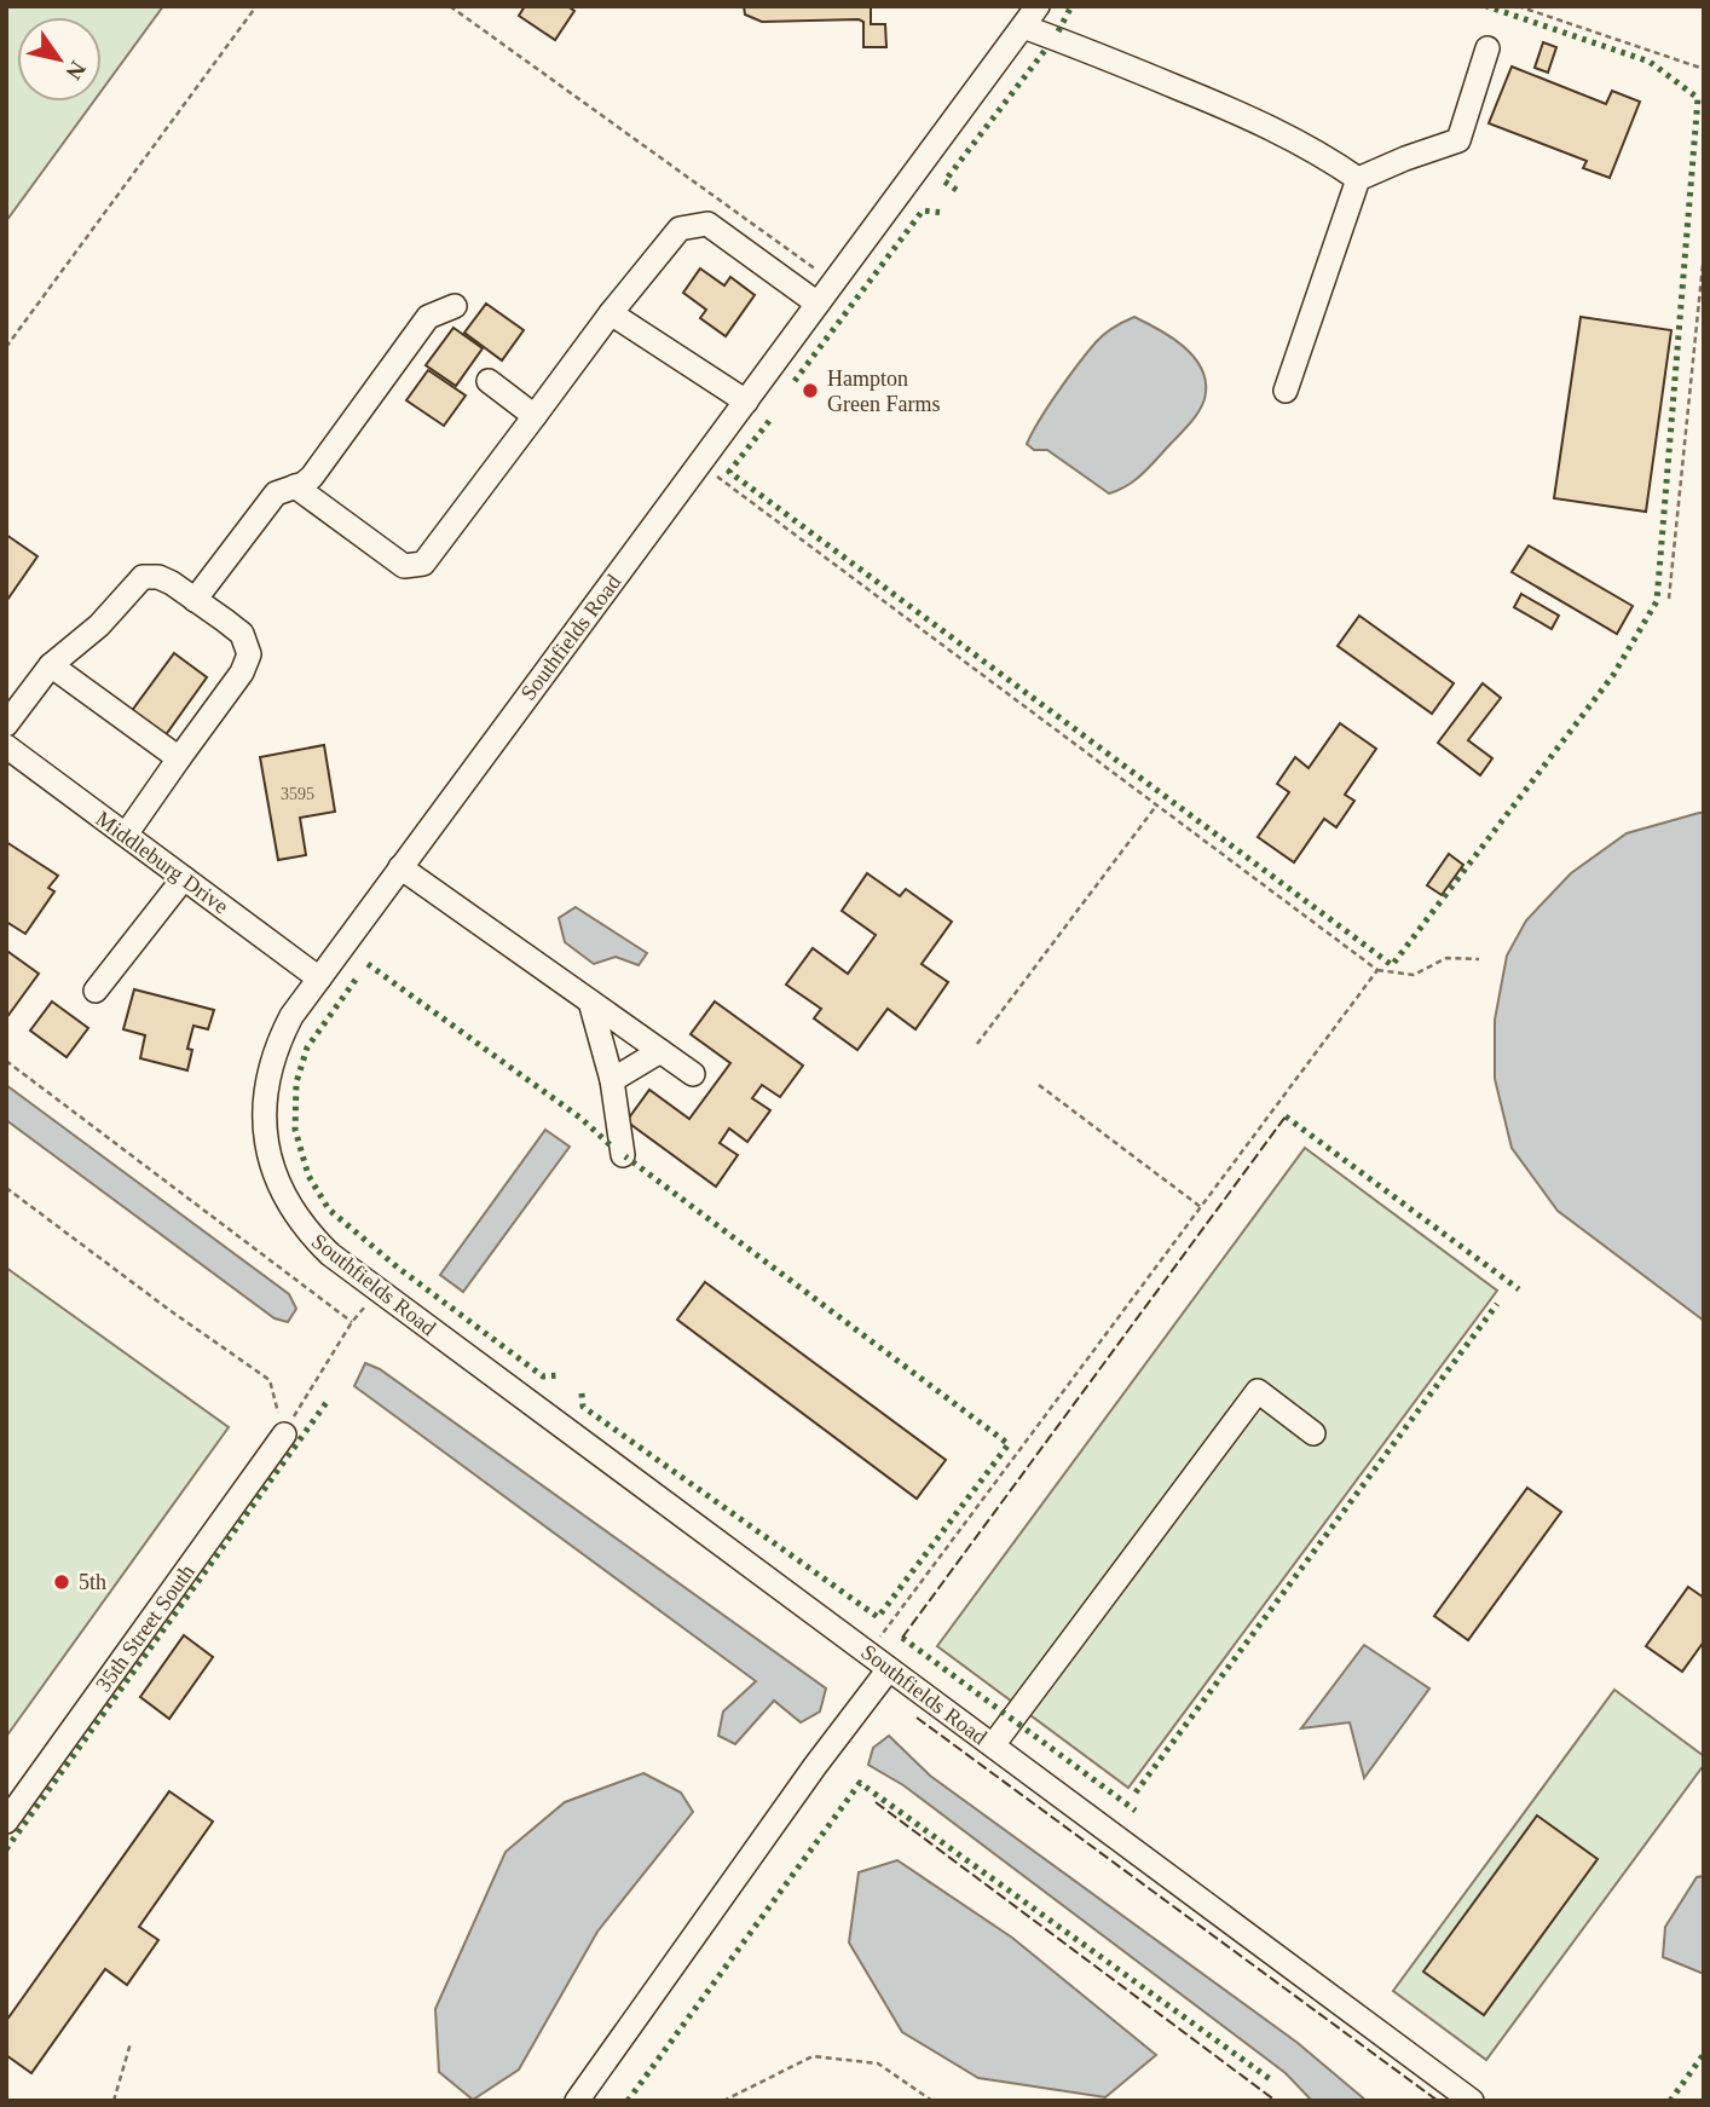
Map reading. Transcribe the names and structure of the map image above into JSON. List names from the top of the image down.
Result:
{
  "streets": {
    "street": ["Southfields Road", "Middleburg Drive", "35th Street South"]
  },
  "crossings": [
    ["Southfields Road", "Middleburg Drive"]
  ],
  "places": ["Hampton Green Farms", "5th"],
  "house_numbers": ["3595"],
  "north": "bottom right"
}
